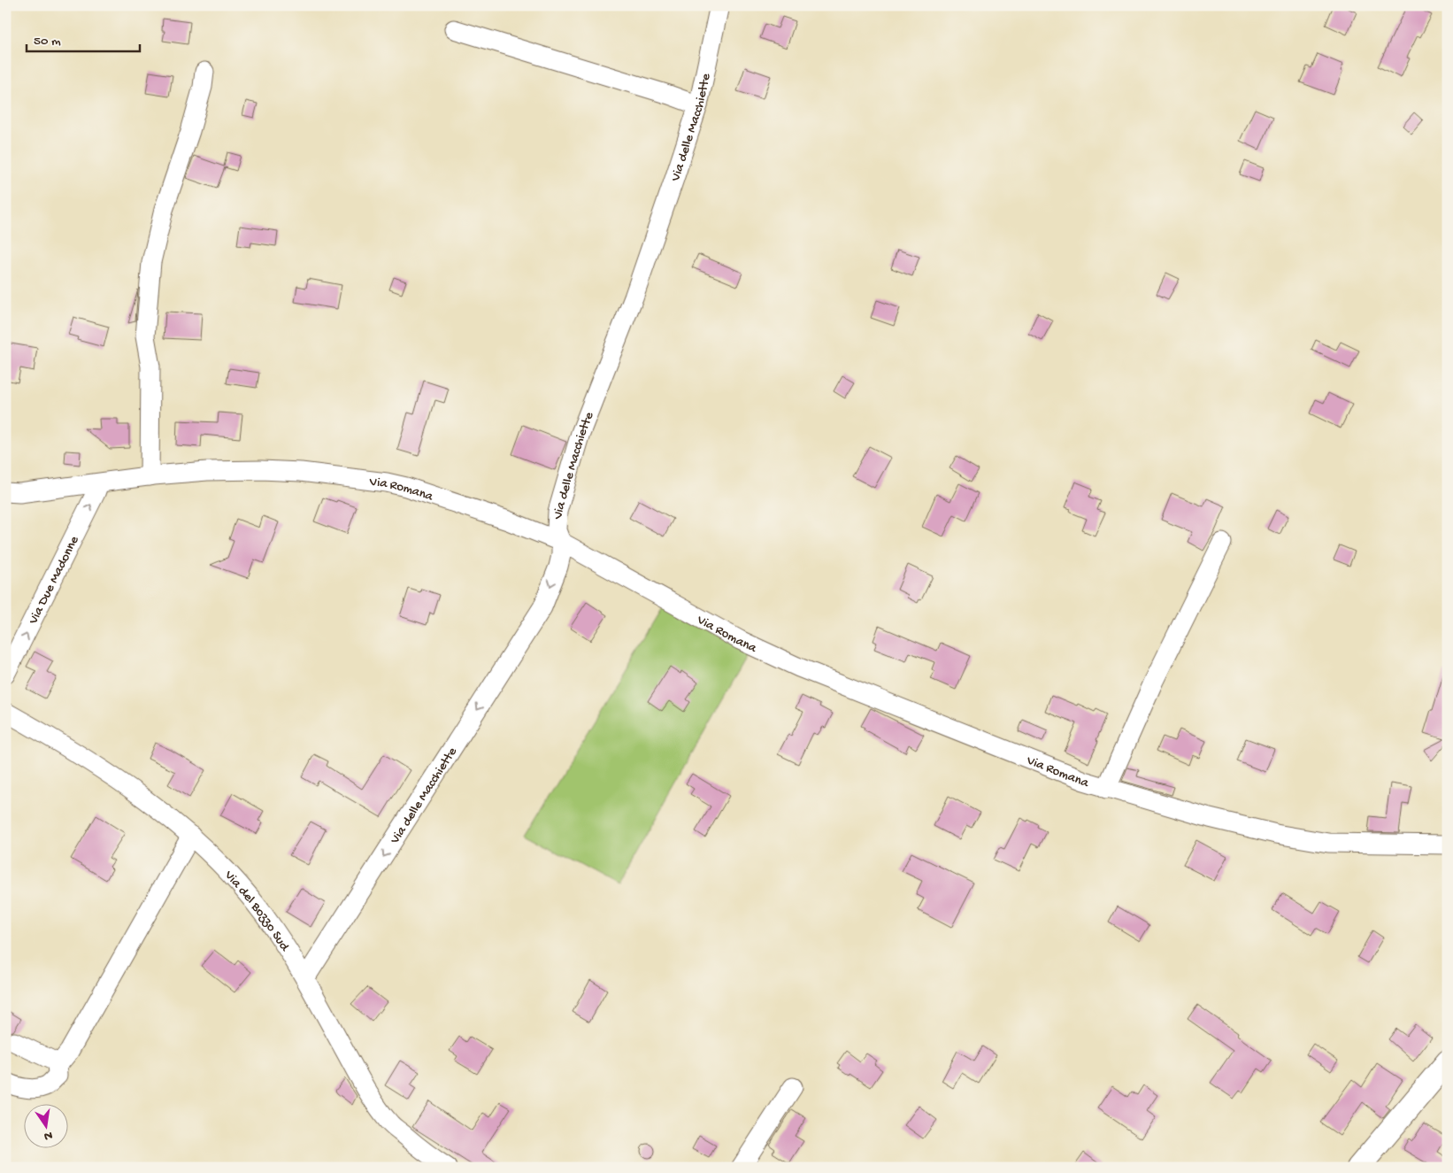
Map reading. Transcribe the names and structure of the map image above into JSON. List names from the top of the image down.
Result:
{
  "streets": {
    "street": [
      "Via delle Macchiette",
      "Via Romana",
      "Via Due Madonne",
      "Via del Bozzo Sud"
    ]
  },
  "crossings": [
    ["Via delle Macchiette", "Via Romana"],
    ["Via delle Macchiette", "Via del Bozzo Sud"],
    ["Via Romana", "Via Due Madonne"]
  ],
  "one_way": ["Via delle Macchiette", "Via Due Madonne"],
  "scale_bar": "50 m",
  "north": "bottom"
}
